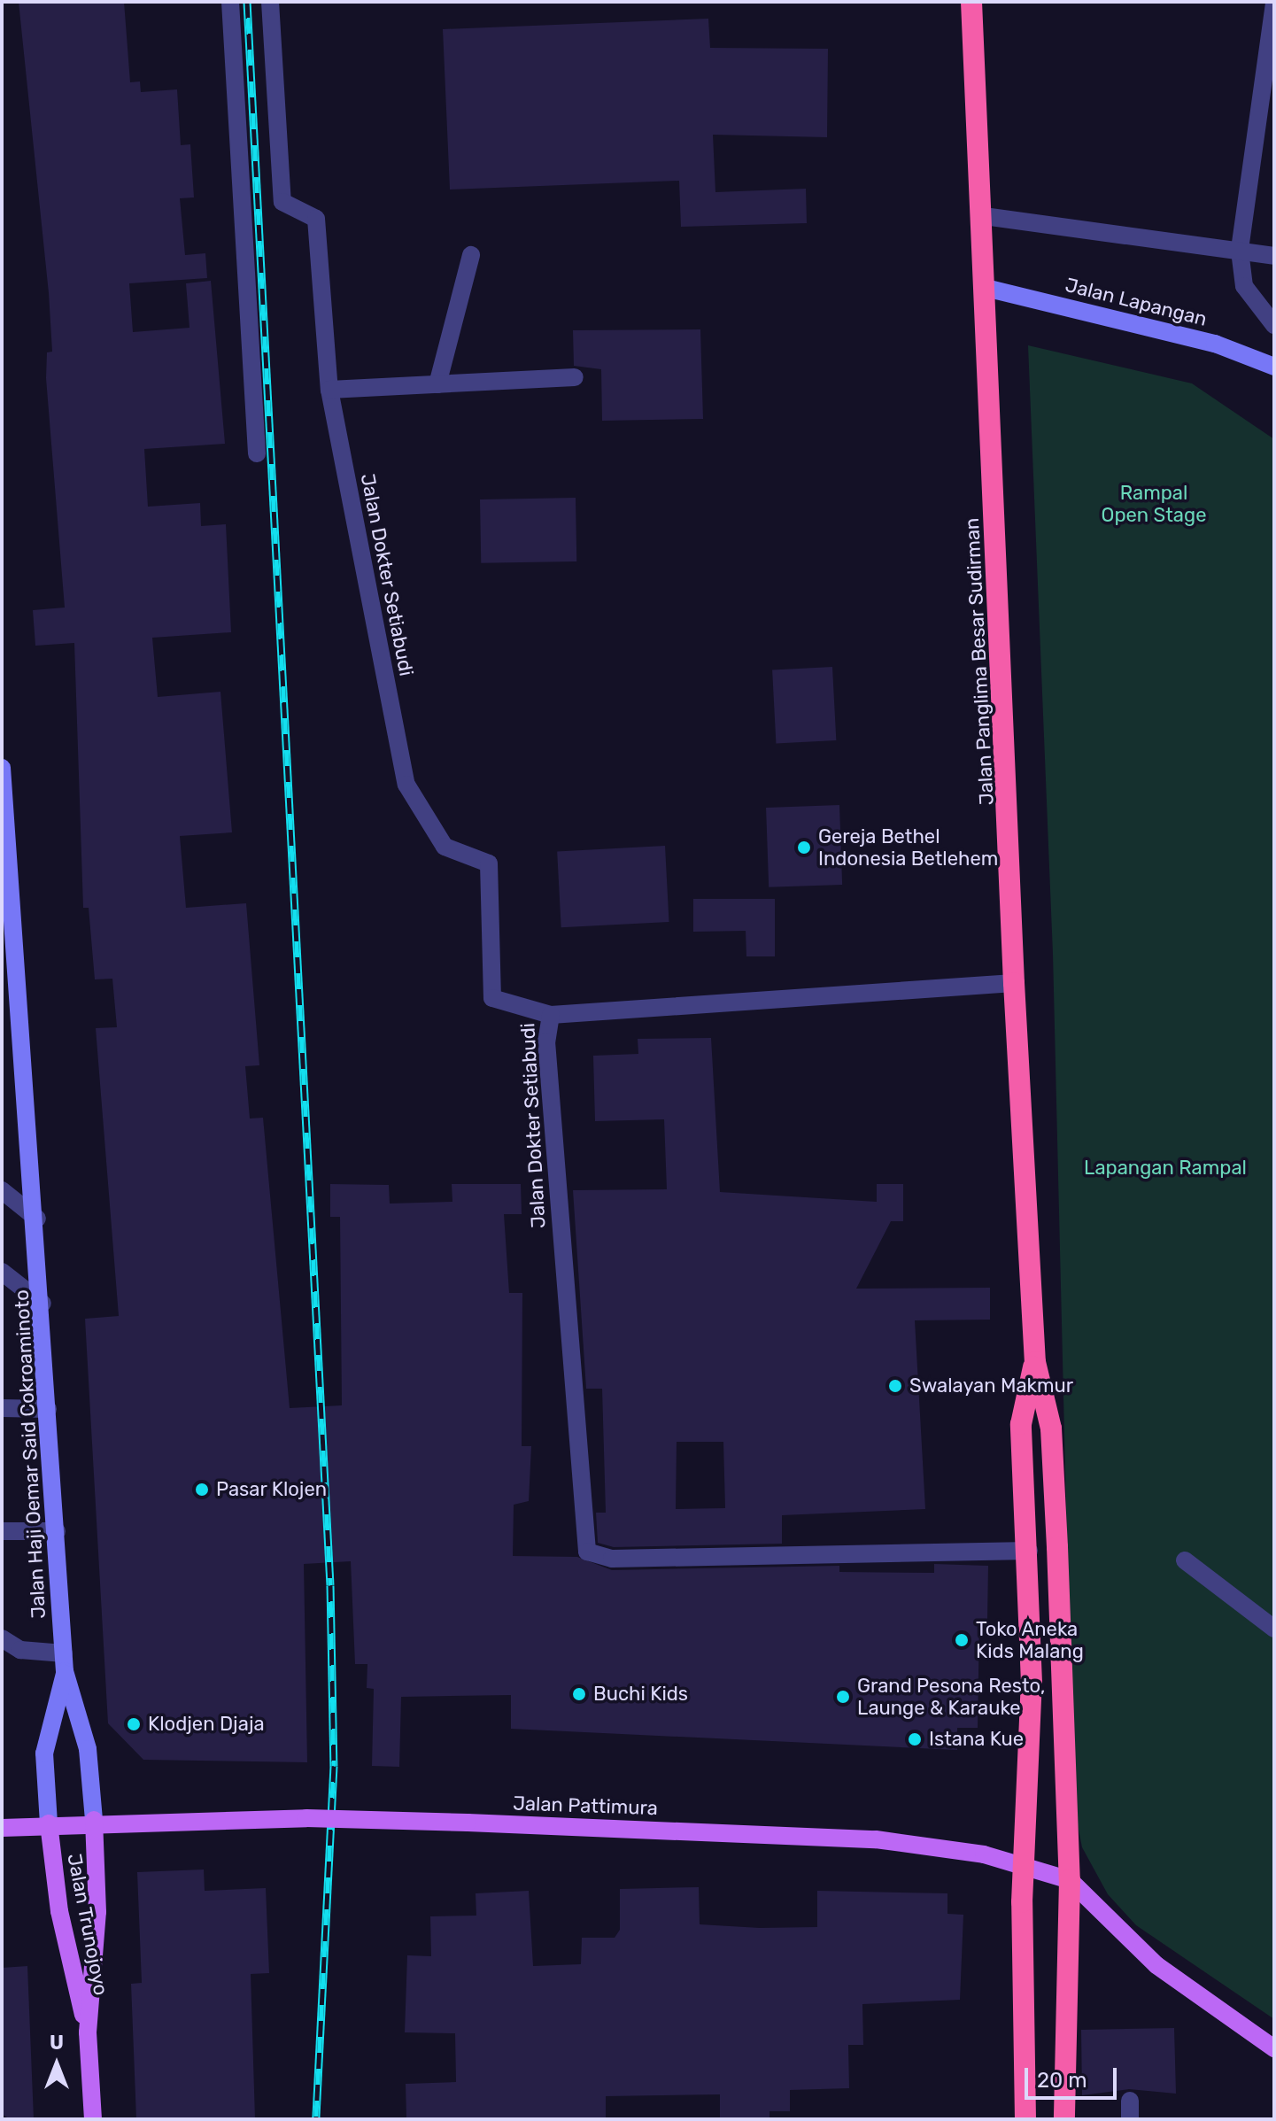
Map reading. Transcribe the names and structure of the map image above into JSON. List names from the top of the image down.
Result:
{
  "streets": {
    "highway": ["Jalan Panglima Besar Sudirman"],
    "main road": ["Jalan Pattimura", "Jalan Trunojoyo"],
    "street": ["Jalan Lapangan", "Jalan Dokter Setiabudi", "Jalan Haji Oemar Said Cokroaminoto"]
  },
  "crossings": [
    ["Jalan Lapangan", "Jalan Panglima Besar Sudirman"],
    ["Jalan Dokter Setiabudi", "Jalan Panglima Besar Sudirman"],
    ["Jalan Panglima Besar Sudirman", "Jalan Pattimura"],
    ["Jalan Haji Oemar Said Cokroaminoto", "Jalan Pattimura"],
    ["Jalan Haji Oemar Said Cokroaminoto", "Jalan Trunojoyo"],
    ["Jalan Pattimura", "Jalan Trunojoyo"]
  ],
  "parks": ["Rampal Open Stage", "Lapangan Rampal"],
  "places": [
    "Gereja Bethel Indonesia Betlehem",
    "Swalayan Makmur",
    "Pasar Klojen",
    "Toko Aneka Kids Malang",
    "Buchi Kids",
    "Grand Pesona Resto, Launge & Karauke",
    "Klodjen Djaja",
    "Istana Kue"
  ],
  "scale_bar": "20 m",
  "north": "top"
}
